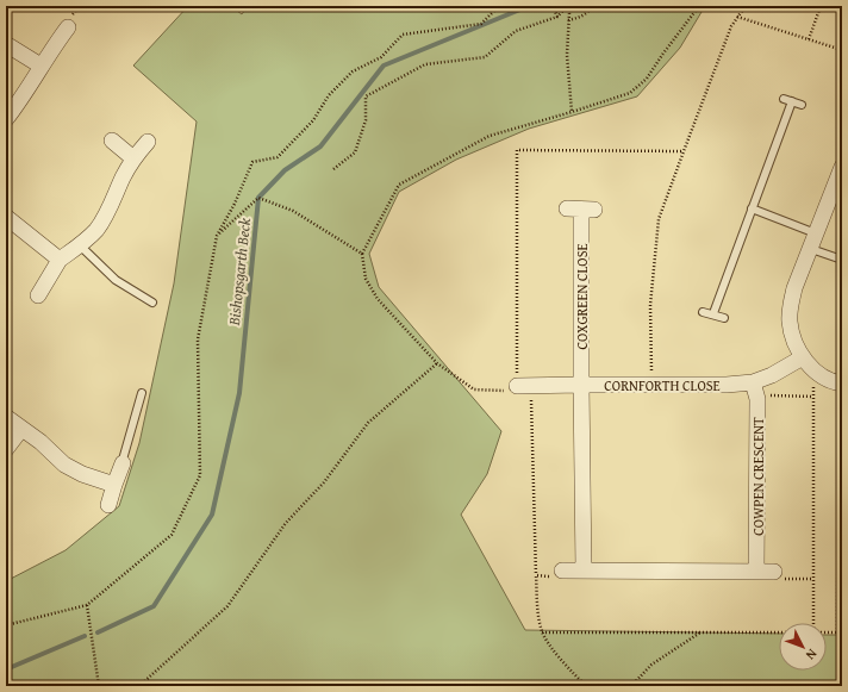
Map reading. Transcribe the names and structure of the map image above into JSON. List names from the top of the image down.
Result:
{
  "streets": {
    "street": ["COXGREEN CLOSE", "CORNFORTH CLOSE", "COWPEN CRESCENT"]
  },
  "crossings": [
    ["COXGREEN CLOSE", "CORNFORTH CLOSE"],
    ["CORNFORTH CLOSE", "COWPEN CRESCENT"]
  ],
  "water": ["Bishopsgarth Beck"],
  "north": "bottom right"
}
